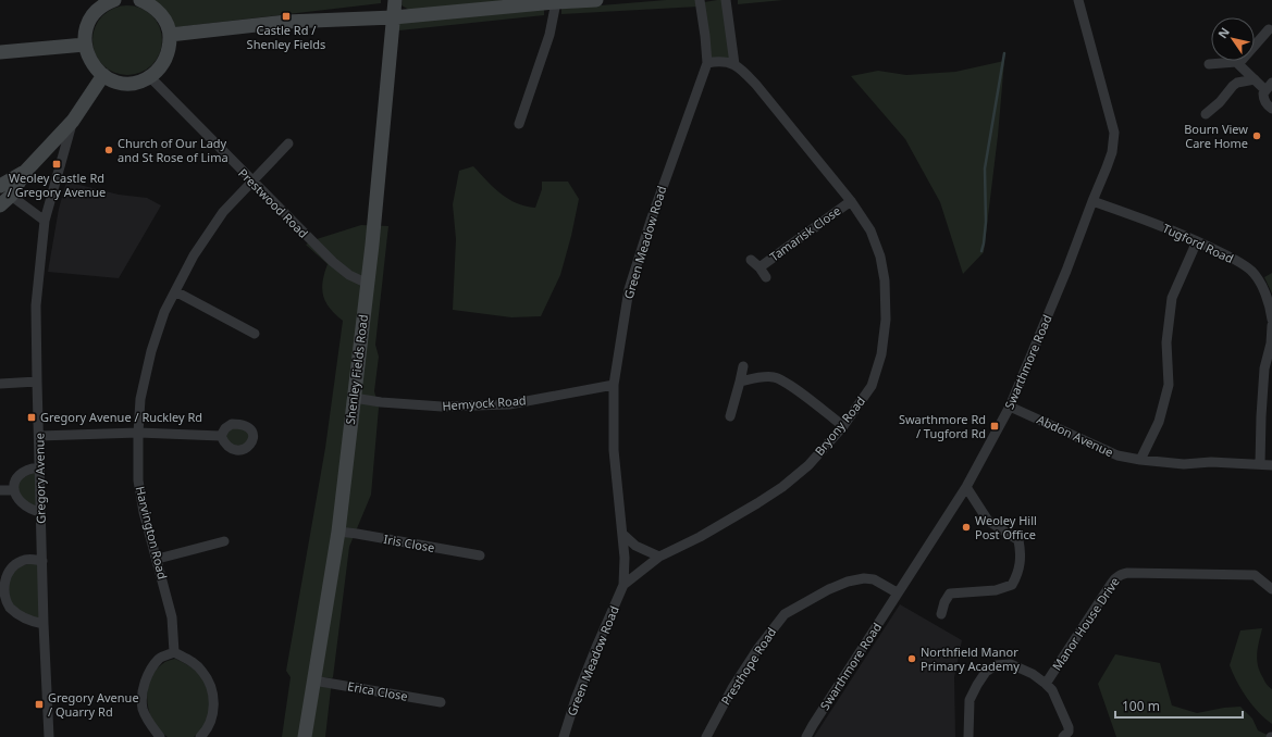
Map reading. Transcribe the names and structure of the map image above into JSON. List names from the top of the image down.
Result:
{
  "streets": {
    "street": [
      "Prestwood Road",
      "Tamarisk Close",
      "Green Meadow Road",
      "Tugford Road",
      "Swarthmore Road",
      "Shenley Fields Road",
      "Hemyock Road",
      "Bryony Road",
      "Abdon Avenue",
      "Gregory Avenue",
      "Harvington Road",
      "Iris Close",
      "Manor House Drive",
      "Presthope Road",
      "Erica Close"
    ]
  },
  "crossings": [
    ["Prestwood Road", "Shenley Fields Road"],
    ["Prestwood Road", "Harvington Road"],
    ["Tamarisk Close", "Bryony Road"],
    ["Green Meadow Road", "Hemyock Road"],
    ["Green Meadow Road", "Bryony Road"],
    ["Tugford Road", "Swarthmore Road"],
    ["Swarthmore Road", "Abdon Avenue"],
    ["Swarthmore Road", "Presthope Road"],
    ["Shenley Fields Road", "Hemyock Road"],
    ["Shenley Fields Road", "Iris Close"],
    ["Shenley Fields Road", "Erica Close"]
  ],
  "places": {
    "transit": [
      "Castle Rd / Shenley Fields",
      "Weoley Castle Rd / Gregory Avenue",
      "Gregory Avenue / Ruckley Rd",
      "Swarthmore Rd / Tugford Rd",
      "Gregory Avenue / Quarry Rd"
    ],
    "other": [
      "Bourn View Care Home",
      "Church of Our Lady and St Rose of Lima",
      "Weoley Hill Post Office",
      "Northfield Manor Primary Academy"
    ]
  },
  "scale_bar": "100 m",
  "north": "top left"
}
